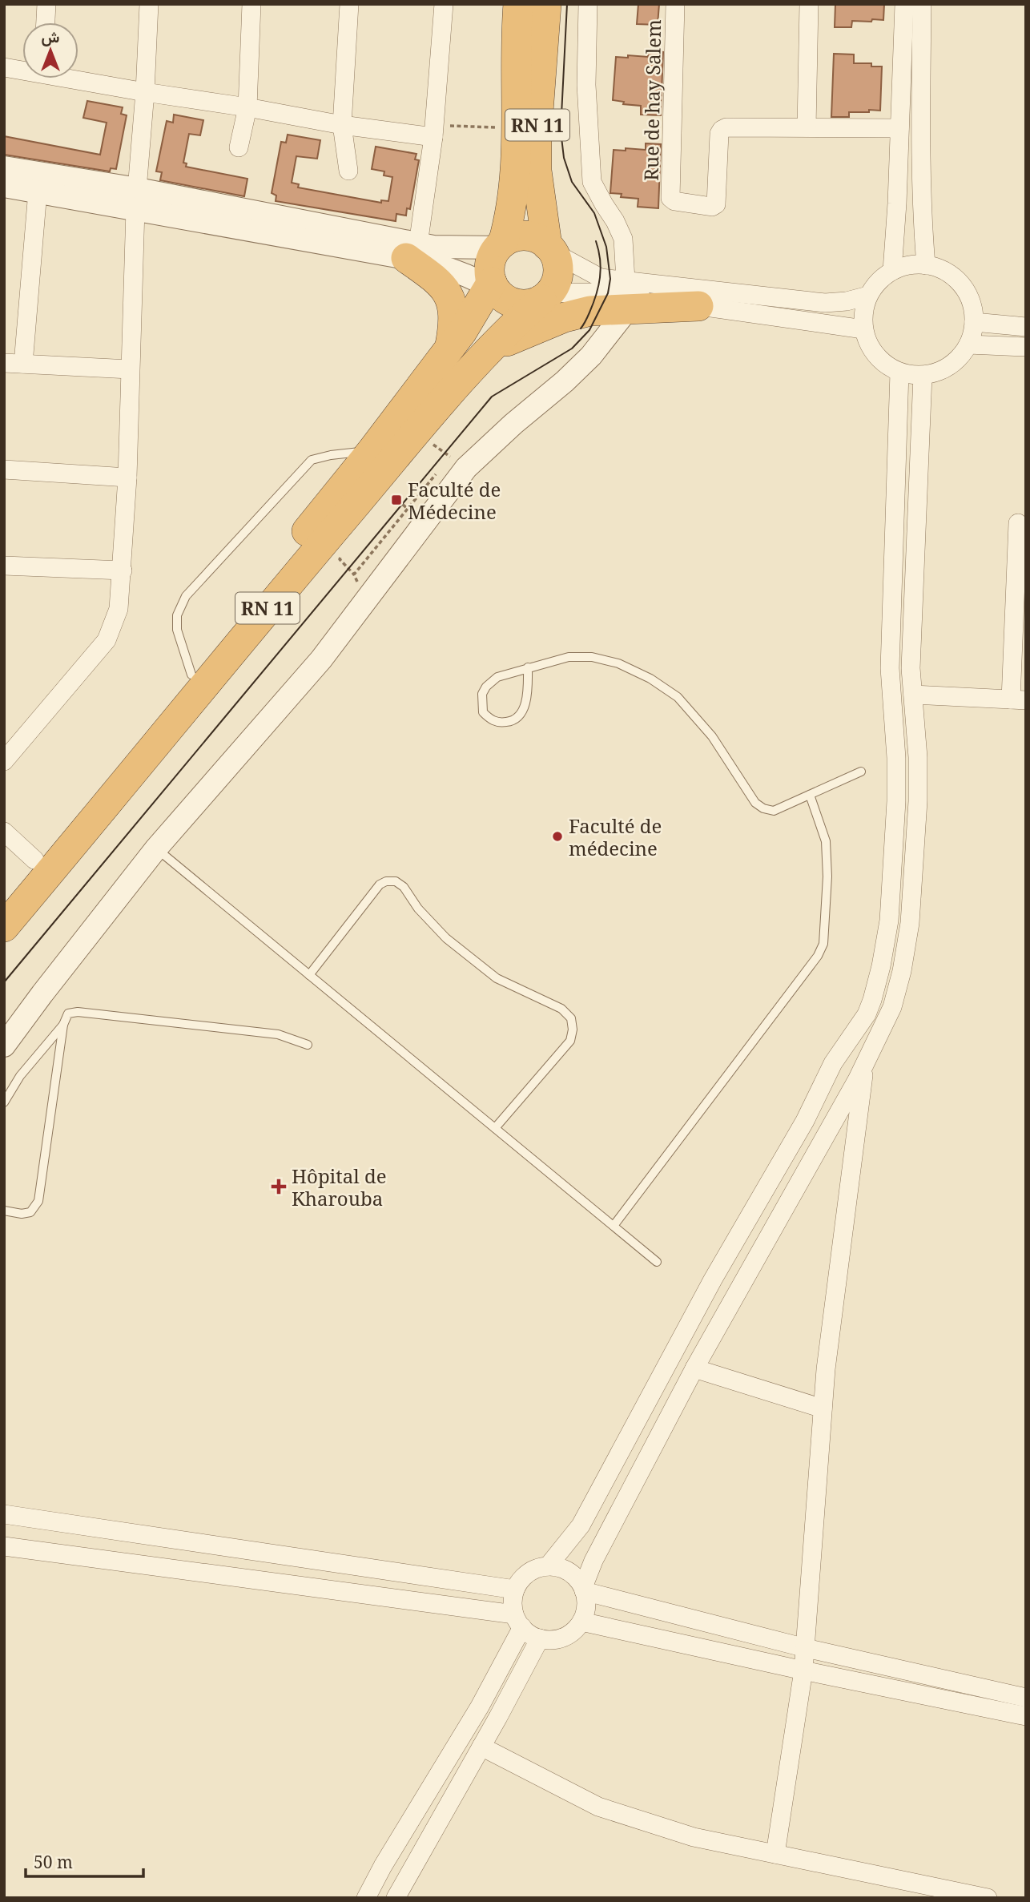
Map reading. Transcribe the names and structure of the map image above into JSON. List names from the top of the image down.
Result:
{
  "streets": {
    "highway": ["RN 11"],
    "street": ["Rue de hay Salem"]
  },
  "places": {
    "transit": ["Faculté de Médecine"],
    "other": ["Faculté de médecine"],
    "health": ["Hôpital de Kharouba"]
  },
  "scale_bar": "50 m",
  "north": "top"
}
